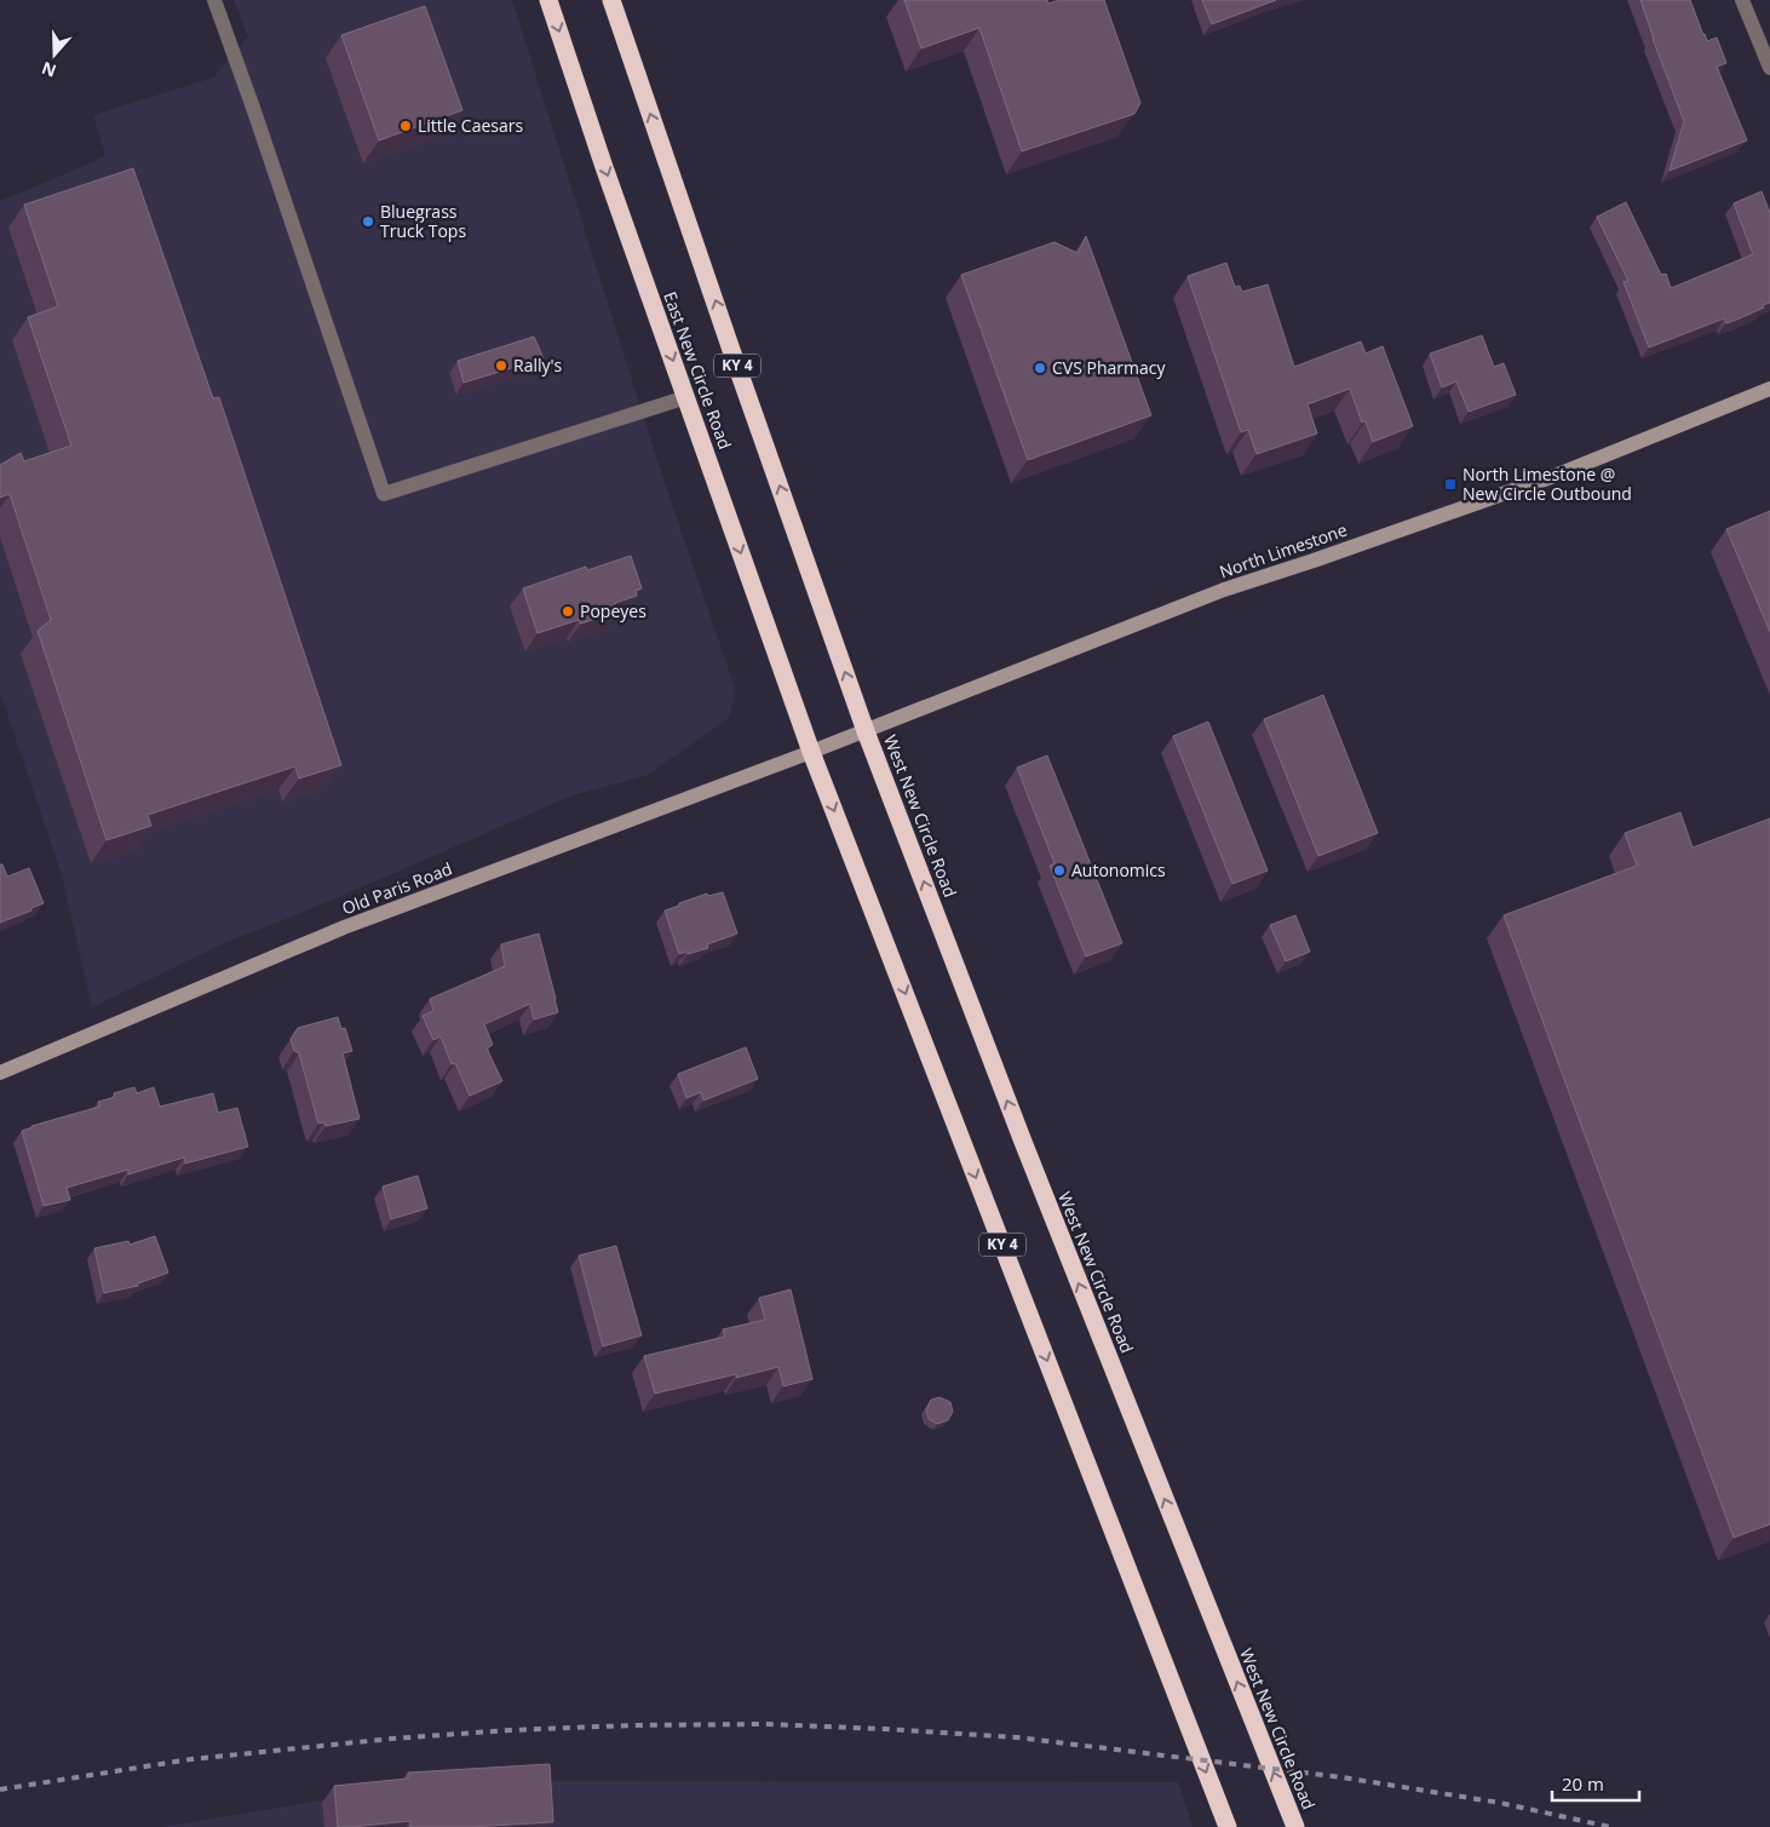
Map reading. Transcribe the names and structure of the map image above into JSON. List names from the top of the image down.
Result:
{
  "streets": {
    "highway": ["KY 4", "East New Circle Road", "West New Circle Road"],
    "street": ["North Limestone", "Old Paris Road"]
  },
  "crossings": [
    ["KY 4", "East New Circle Road"],
    ["KY 4", "North Limestone"],
    ["KY 4", "West New Circle Road"],
    ["KY 4", "Old Paris Road"],
    ["East New Circle Road", "North Limestone"],
    ["East New Circle Road", "Old Paris Road"],
    ["North Limestone", "West New Circle Road"],
    ["North Limestone", "Old Paris Road"]
  ],
  "places": {
    "other": [
      "Little Caesars",
      "Bluegrass Truck Tops",
      "Rally's",
      "CVS Pharmacy",
      "Popeyes",
      "Autonomics"
    ],
    "transit": ["North Limestone @ New Circle Outbound"]
  },
  "scale_bar": "20 m",
  "north": "bottom"
}
